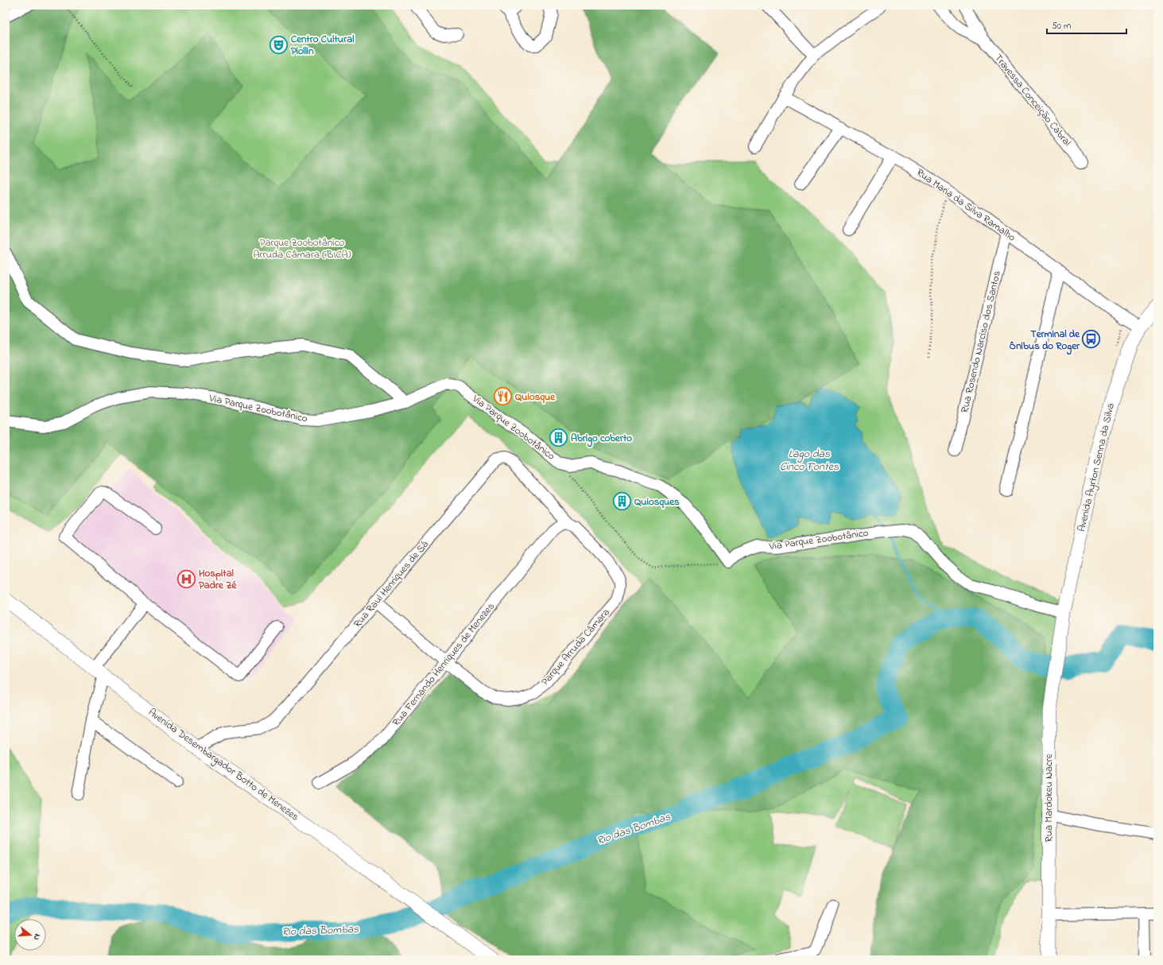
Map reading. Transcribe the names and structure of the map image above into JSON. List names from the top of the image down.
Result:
{
  "streets": {
    "main road": ["Avenida Ayrton Senna da Silva", "Avenida Desembargador Botto de Menezes", "Rua Mardokeu Nacre"],
    "street": [
      "Travessa Conceição Cabral",
      "Rua Maria da Silva Ramalho",
      "Rua Rosendo Narciso dos Santos",
      "Via Parque Zoobotânico",
      "Rua Raul Henriques de Sá",
      "Parque Arruda Câmara",
      "Rua Fernando Henriques de Menezes"
    ]
  },
  "crossings": [
    ["Rua Maria da Silva Ramalho", "Rua Rosendo Narciso dos Santos"],
    ["Rua Maria da Silva Ramalho", "Avenida Ayrton Senna da Silva"],
    ["Via Parque Zoobotânico", "Avenida Ayrton Senna da Silva"],
    ["Avenida Ayrton Senna da Silva", "Rua Mardokeu Nacre"],
    ["Rua Raul Henriques de Sá", "Parque Arruda Câmara"],
    ["Rua Raul Henriques de Sá", "Rua Fernando Henriques de Menezes"],
    ["Rua Raul Henriques de Sá", "Avenida Desembargador Botto de Menezes"],
    ["Parque Arruda Câmara", "Rua Fernando Henriques de Menezes"]
  ],
  "water": ["Lago das Cinco Fontes", "Rio das Bombas"],
  "parks": ["Parque Zoobotânico Arruda Câmara (BICA)"],
  "places": {
    "theatre": ["Centro Cultural Piollin"],
    "bus stop": ["Terminal de Ônibus do Roger"],
    "restaurant": ["Quiosque"],
    "building": ["Abrigo coberto", "Quiosques"],
    "hospital": ["Hospital Padre Zé"]
  },
  "scale_bar": "50 m",
  "north": "right"
}
